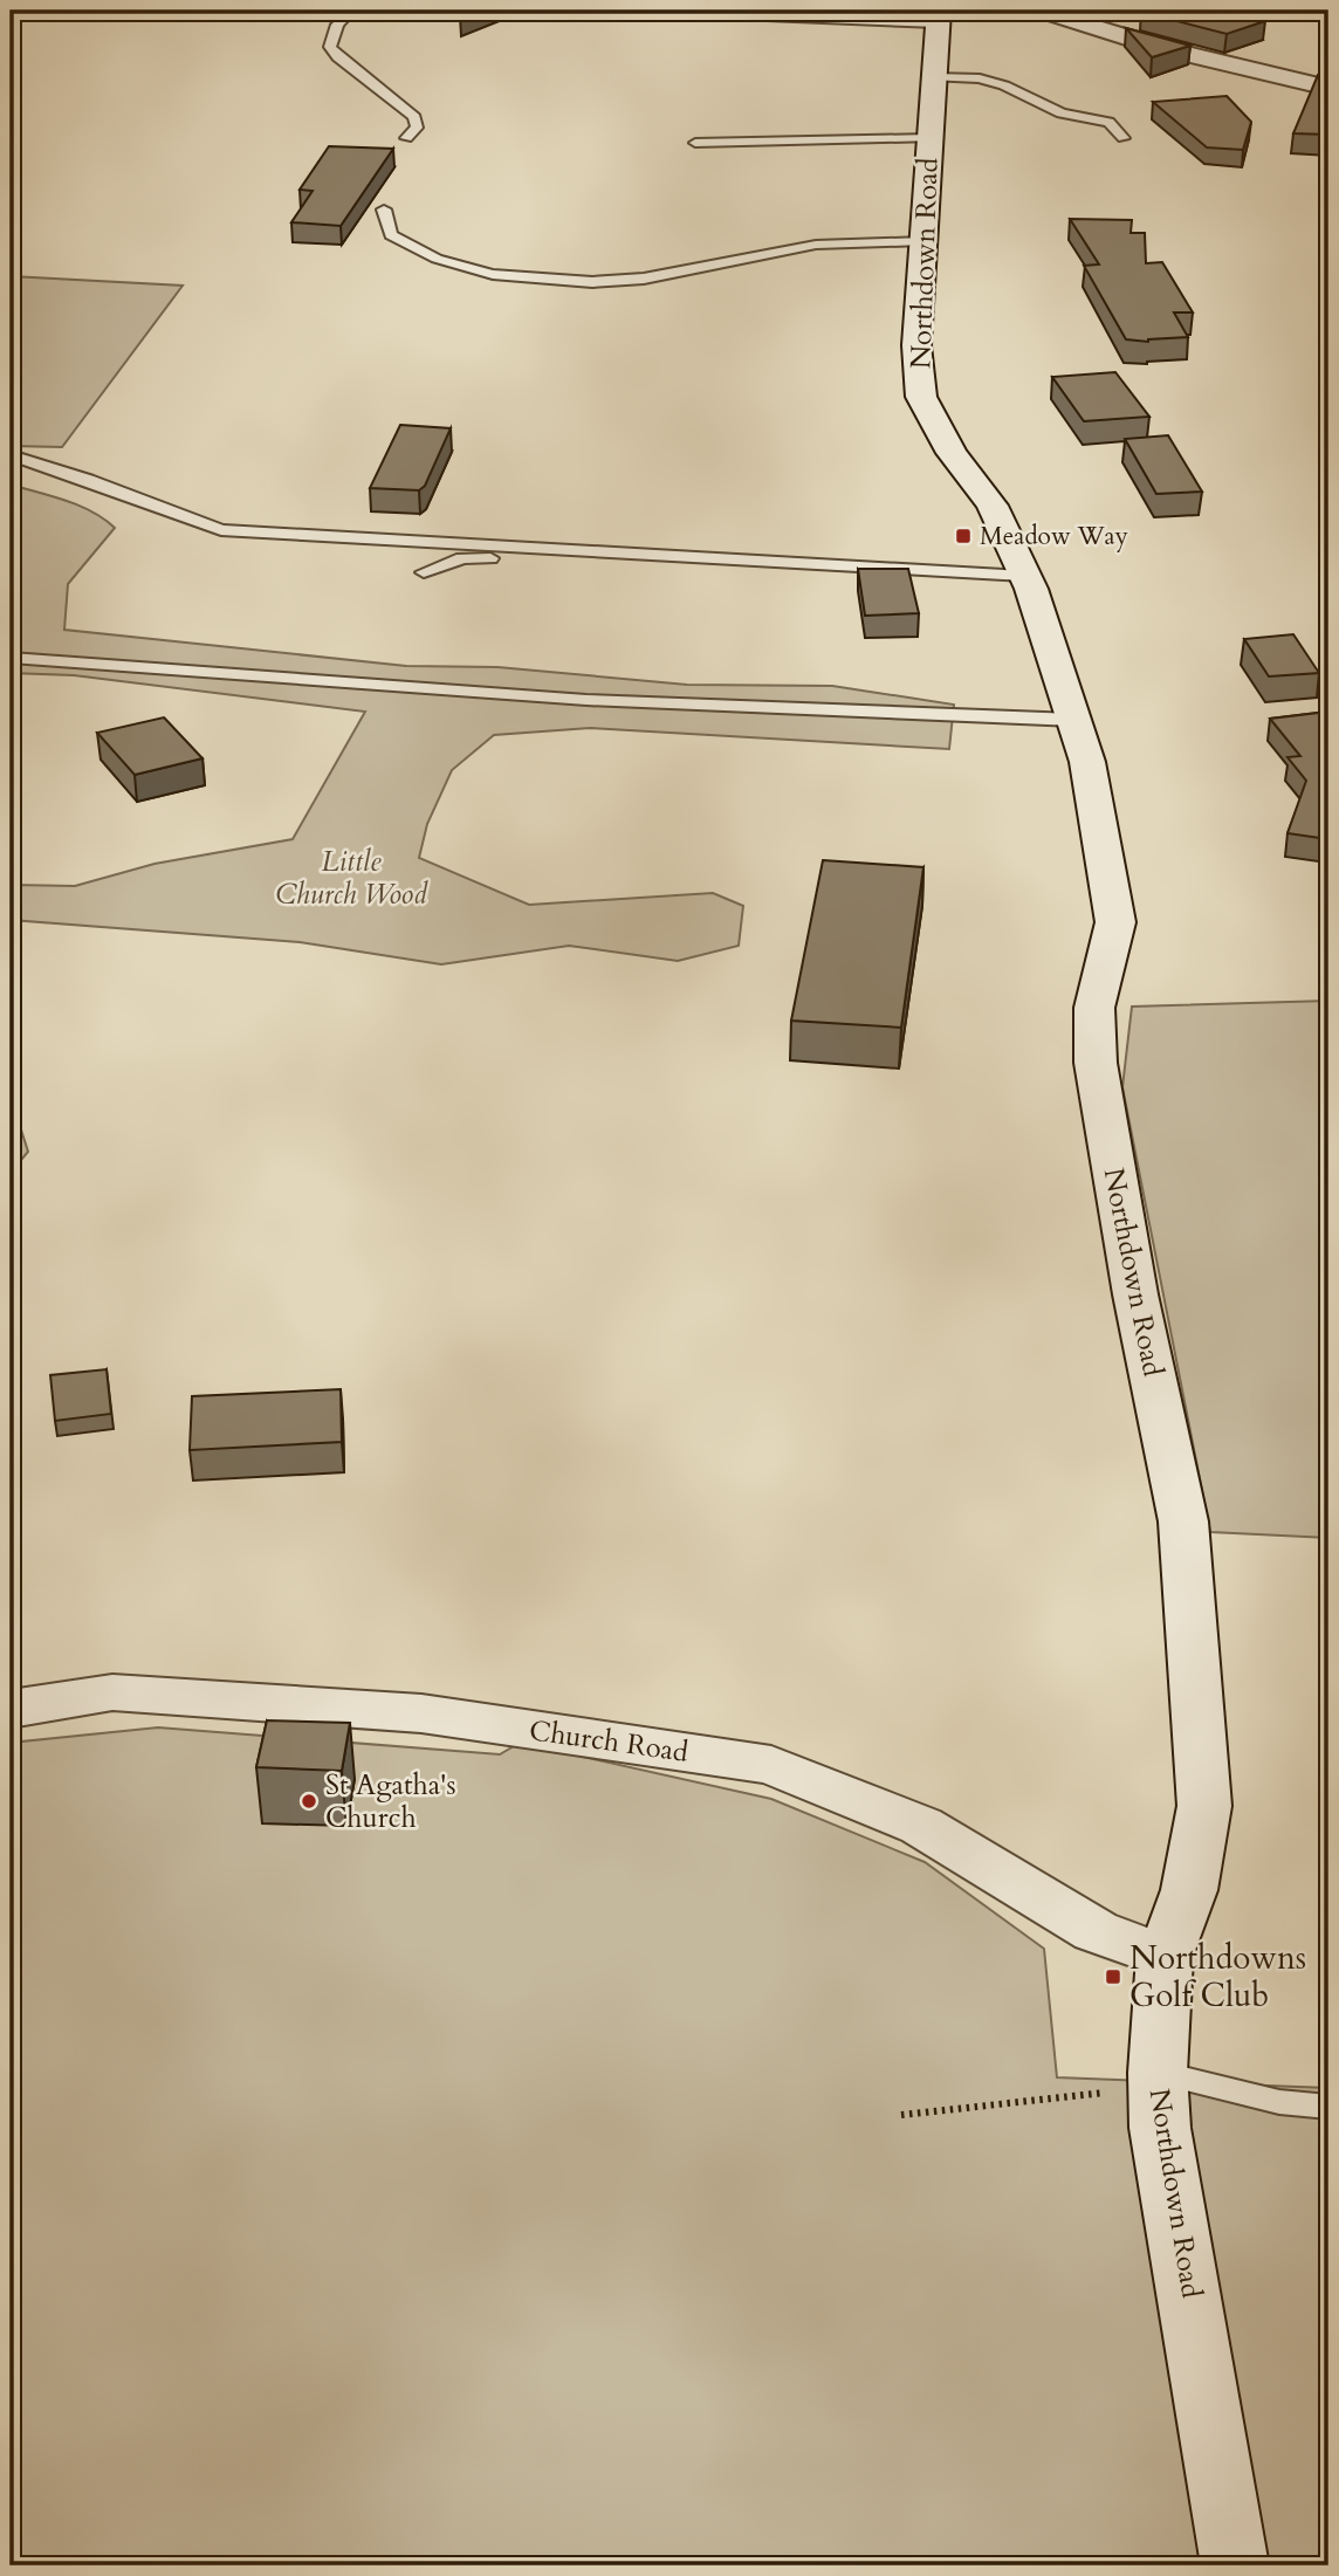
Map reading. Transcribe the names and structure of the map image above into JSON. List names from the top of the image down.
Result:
{
  "streets": {
    "street": ["Northdown Road", "Church Road"]
  },
  "crossings": [
    ["Northdown Road", "Church Road"]
  ],
  "parks": ["Little Church Wood"],
  "places": {
    "transit": ["Meadow Way", "Northdowns Golf Club"],
    "other": ["St Agatha's Church"]
  }
}
